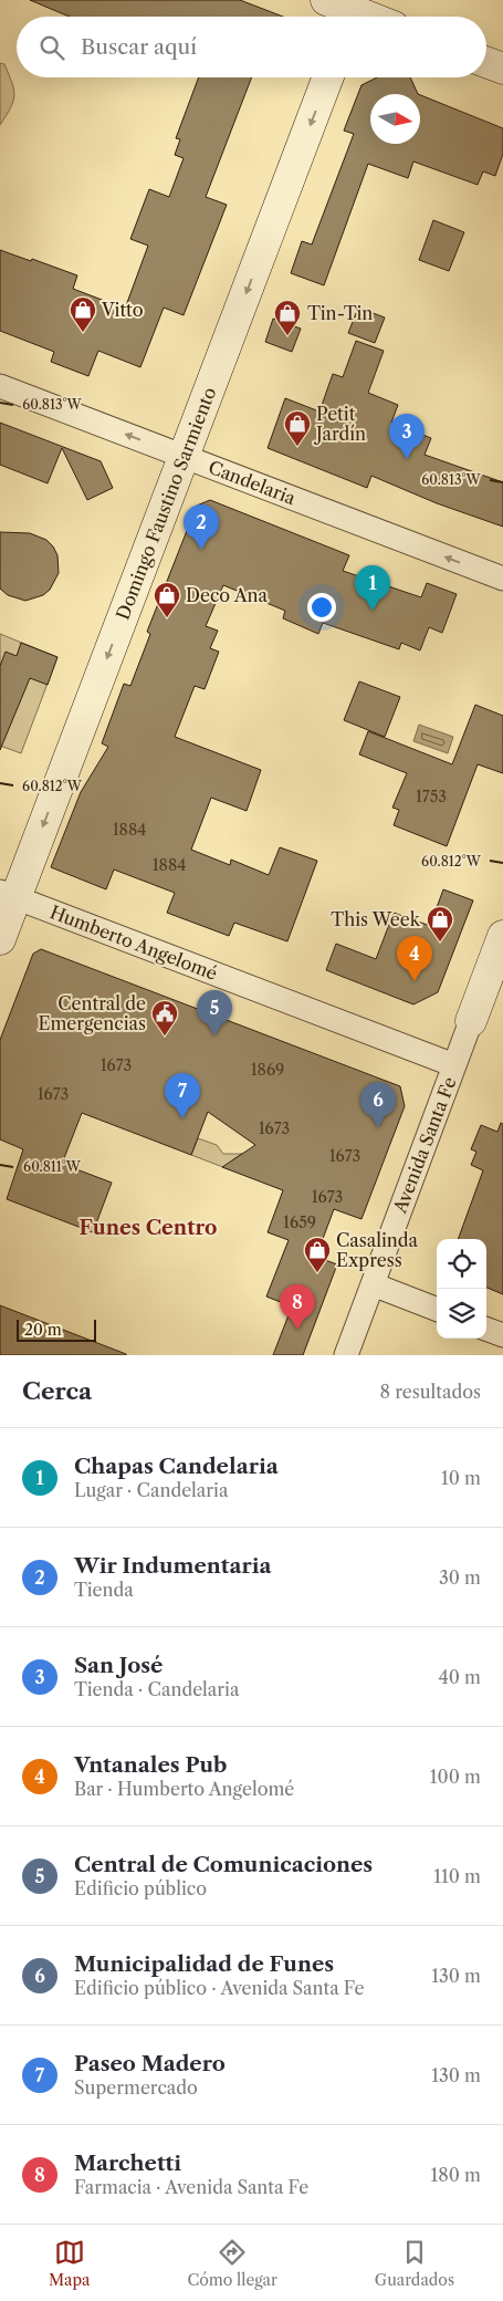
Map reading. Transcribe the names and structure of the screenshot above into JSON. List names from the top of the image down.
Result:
{
  "streets": {
    "street": [
      "Candelaria",
      "Domingo Faustino Sarmiento",
      "Humberto Angelomé",
      "Avenida Santa Fe"
    ]
  },
  "crossings": [
    ["Candelaria", "Domingo Faustino Sarmiento"],
    ["Domingo Faustino Sarmiento", "Humberto Angelomé"],
    ["Humberto Angelomé", "Avenida Santa Fe"]
  ],
  "one_way": ["Candelaria", "Domingo Faustino Sarmiento"],
  "districts": ["Funes Centro"],
  "places": {
    "shop": [
      "Vitto",
      "Tin-Tin",
      "Petit Jardín",
      "Deco Ana",
      "This Week",
      "Casalinda Express"
    ],
    "public building": ["Central de Emergencias"]
  },
  "house_numbers": [
    "1753",
    "1884",
    "1884",
    "1673",
    "1869",
    "1673",
    "1673",
    "1673",
    "1673",
    "1659"
  ],
  "scale_bar": "20 m",
  "north": "right",
  "page": {
    "search": "Buscar aquí",
    "pins": [
      "3",
      "2",
      "1",
      "4",
      "5",
      "7",
      "6",
      "8"
    ],
    "scale": "20 m",
    "heading": ["Cerca", "8 resultados"],
    "list": [
      {
        "mark": "1",
        "name": "Chapas Candelaria",
        "note": "Lugar · Candelaria",
        "value": "10 m"
      },
      {
        "mark": "2",
        "name": "Wir Indumentaria",
        "note": "Tienda",
        "value": "30 m"
      },
      {
        "mark": "3",
        "name": "San José",
        "note": "Tienda · Candelaria",
        "value": "40 m"
      },
      {
        "mark": "4",
        "name": "Vntanales Pub",
        "note": "Bar · Humberto Angelomé",
        "value": "100 m"
      },
      {
        "mark": "5",
        "name": "Central de Comunicaciones",
        "note": "Edificio público",
        "value": "110 m"
      },
      {
        "mark": "6",
        "name": "Municipalidad de Funes",
        "note": "Edificio público · Avenida Santa Fe",
        "value": "130 m"
      },
      {
        "mark": "7",
        "name": "Paseo Madero",
        "note": "Supermercado",
        "value": "130 m"
      },
      {
        "mark": "8",
        "name": "Marchetti",
        "note": "Farmacia · Avenida Santa Fe",
        "value": "180 m"
      }
    ],
    "nav": ["Mapa", "Cómo llegar", "Guardados"]
  },
  "coordinates": ["60.813°W", "60.812°W", "60.811°W"]
}
